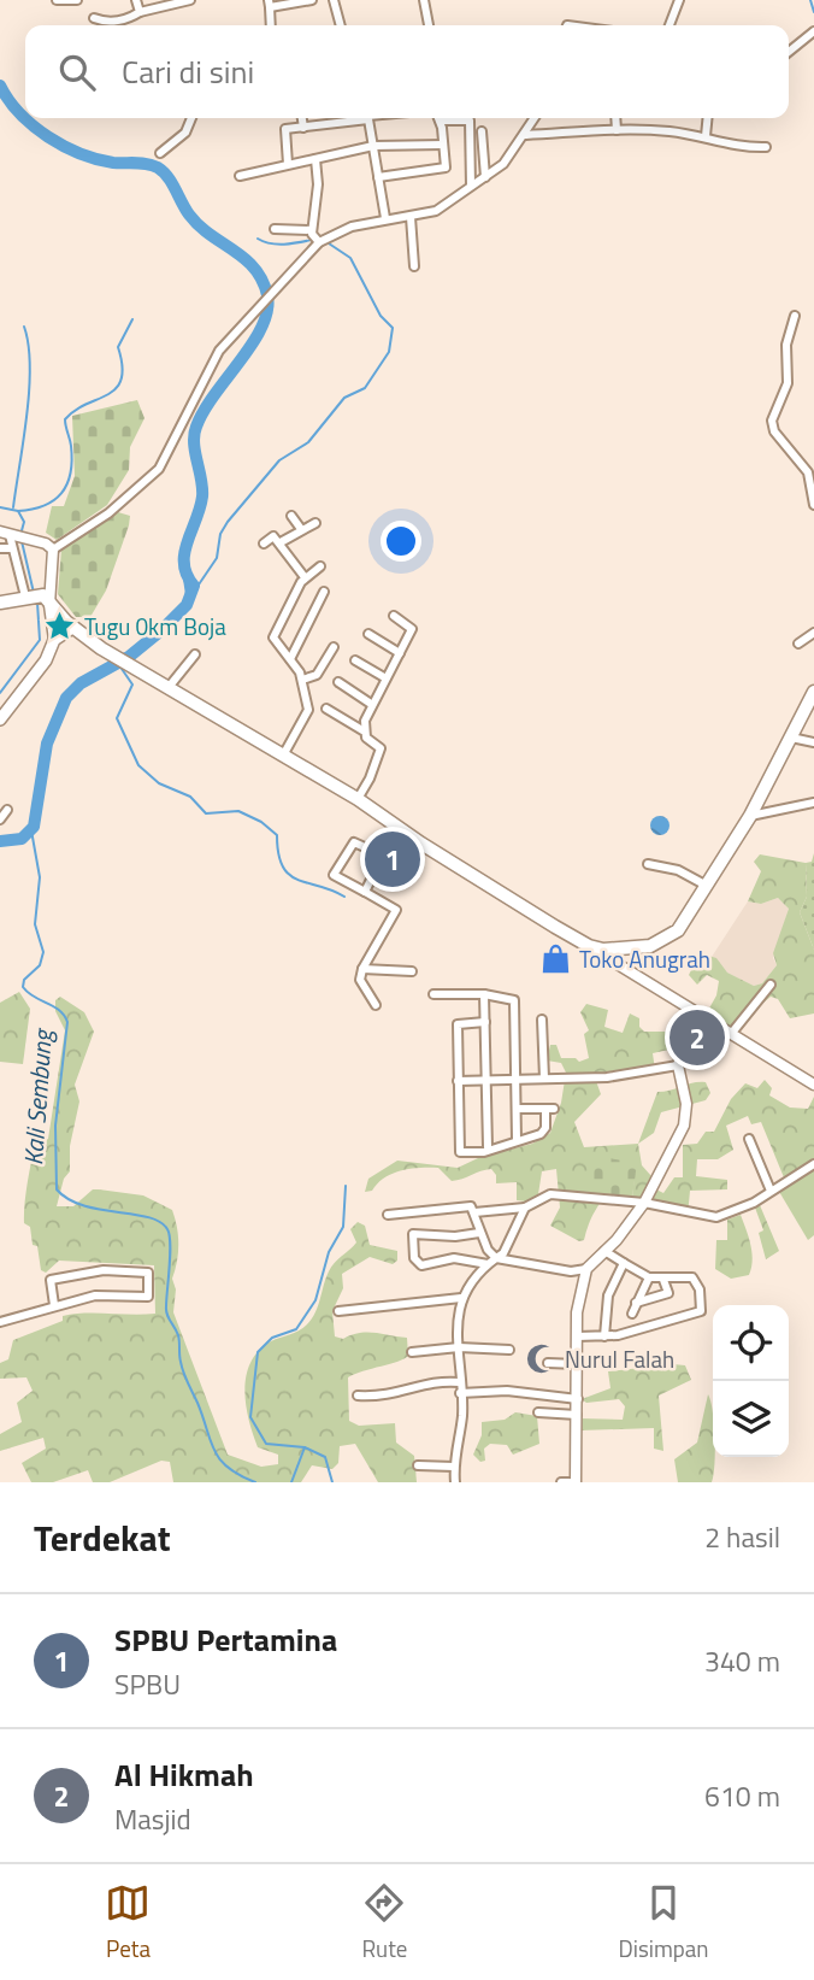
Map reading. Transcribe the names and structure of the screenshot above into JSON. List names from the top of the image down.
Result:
{
  "water": ["Kali Sembung"],
  "places": {
    "place": ["Tugu 0km Boja"],
    "shop": ["Toko Anugrah"],
    "mosque": ["Nurul Falah"]
  },
  "page": {
    "search": "Cari di sini",
    "pins": ["1", "2"],
    "heading": ["Terdekat", "2 hasil"],
    "list": [
      {
        "mark": "1",
        "name": "SPBU Pertamina",
        "note": "SPBU",
        "value": "340 m"
      },
      {
        "mark": "2",
        "name": "Al Hikmah",
        "note": "Masjid",
        "value": "610 m"
      }
    ],
    "nav": ["Peta", "Rute", "Disimpan"]
  }
}
